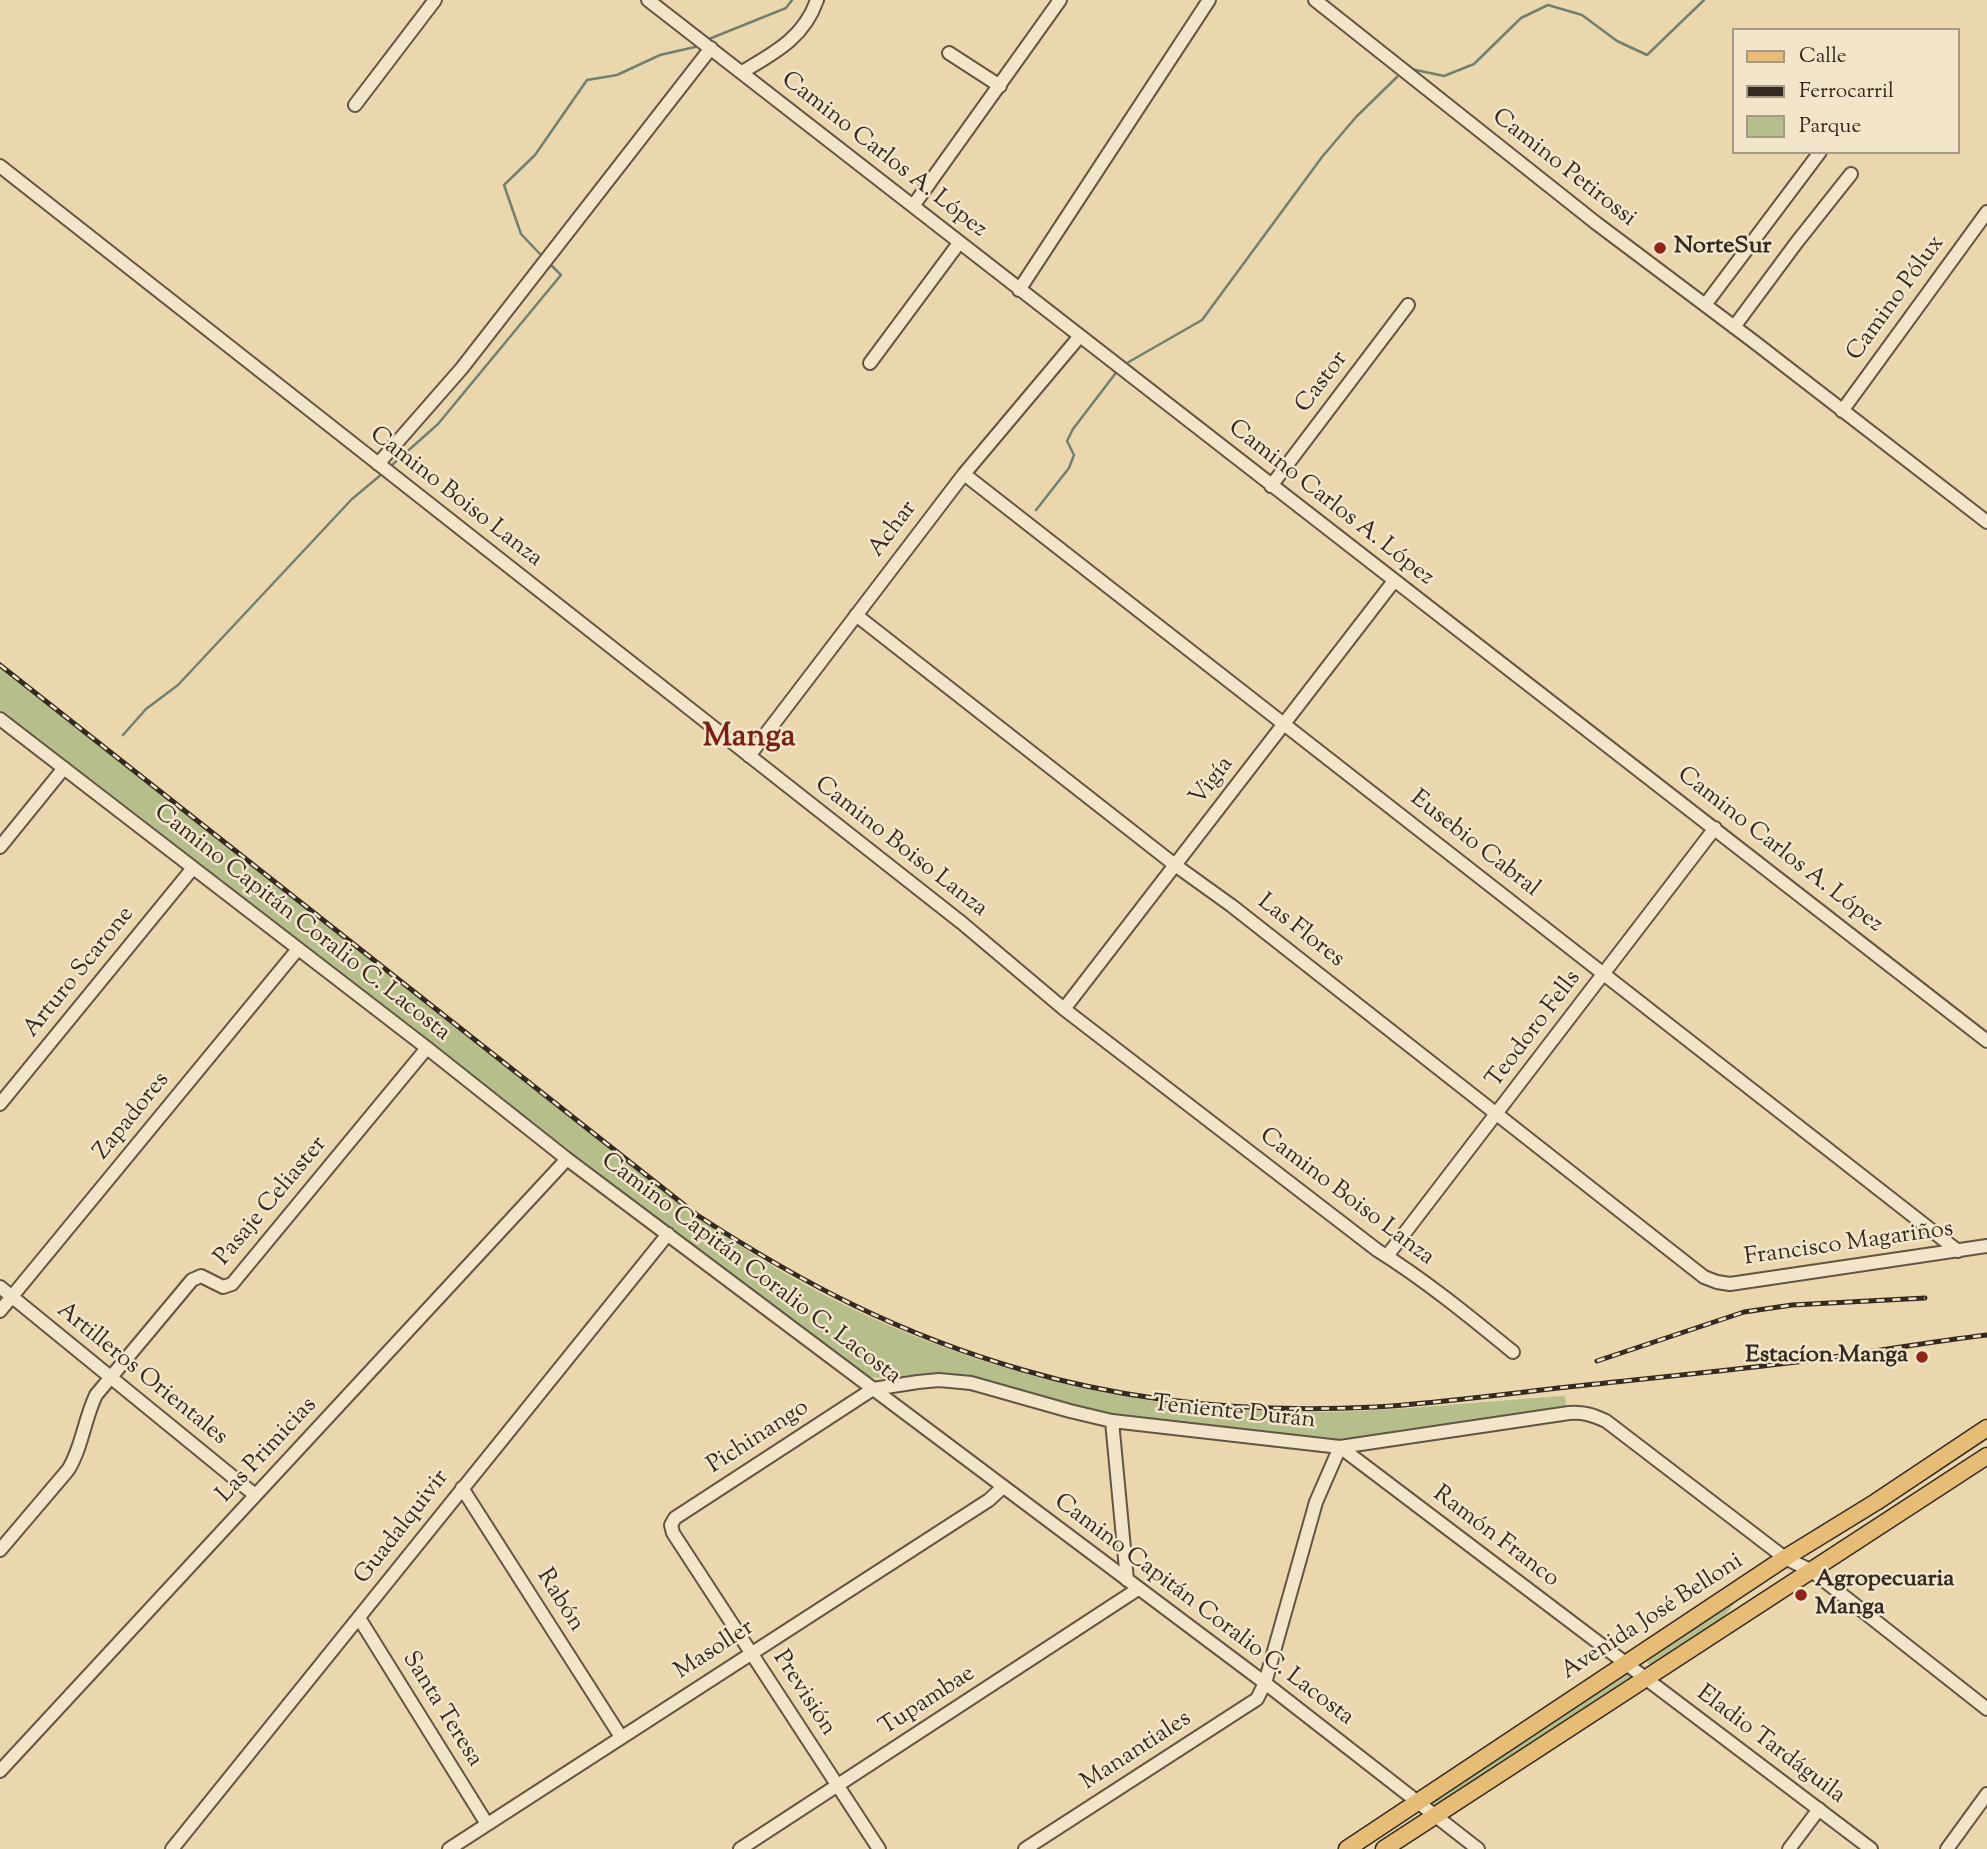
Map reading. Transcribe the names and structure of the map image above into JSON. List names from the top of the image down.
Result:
{
  "streets": {
    "main road": ["Avenida José Belloni"],
    "street": [
      "Camino Carlos A. López",
      "Camino Petirossi",
      "Camino Pólux",
      "Castor",
      "Camino Boiso Lanza",
      "Achar",
      "Vigía",
      "Eusebio Cabral",
      "Camino Capitán Coralio C. Lacosta",
      "Las Flores",
      "Arturo Scarone",
      "Teodoro Fells",
      "Zapadores",
      "Pasaje Celiaster",
      "Francisco Magariños",
      "Artilleros Orientales",
      "Teniente Durán",
      "Pichinango",
      "Las Primicias",
      "Guadalquivir",
      "Ramón Franco",
      "Rabón",
      "Masoller",
      "Previsión",
      "Tupambae",
      "Santa Teresa",
      "Eladio Tardáguila",
      "Manantiales"
    ]
  },
  "crossings": [
    ["Camino Carlos A. López", "Castor"],
    ["Camino Carlos A. López", "Achar"],
    ["Camino Carlos A. López", "Vigía"],
    ["Camino Carlos A. López", "Teodoro Fells"],
    ["Camino Petirossi", "Camino Pólux"],
    ["Camino Boiso Lanza", "Achar"],
    ["Camino Boiso Lanza", "Vigía"],
    ["Camino Boiso Lanza", "Teodoro Fells"],
    ["Achar", "Eusebio Cabral"],
    ["Achar", "Las Flores"],
    ["Vigía", "Eusebio Cabral"],
    ["Vigía", "Las Flores"],
    ["Eusebio Cabral", "Teodoro Fells"],
    ["Eusebio Cabral", "Francisco Magariños"],
    ["Camino Capitán Coralio C. Lacosta", "Arturo Scarone"],
    ["Camino Capitán Coralio C. Lacosta", "Zapadores"],
    ["Camino Capitán Coralio C. Lacosta", "Pasaje Celiaster"],
    ["Camino Capitán Coralio C. Lacosta", "Teniente Durán"],
    ["Camino Capitán Coralio C. Lacosta", "Pichinango"],
    ["Camino Capitán Coralio C. Lacosta", "Las Primicias"],
    ["Camino Capitán Coralio C. Lacosta", "Guadalquivir"],
    ["Camino Capitán Coralio C. Lacosta", "Avenida José Belloni"],
    ["Camino Capitán Coralio C. Lacosta", "Masoller"],
    ["Camino Capitán Coralio C. Lacosta", "Tupambae"],
    ["Camino Capitán Coralio C. Lacosta", "Manantiales"],
    ["Las Flores", "Teodoro Fells"],
    ["Las Flores", "Francisco Magariños"],
    ["Zapadores", "Artilleros Orientales"],
    ["Pasaje Celiaster", "Artilleros Orientales"],
    ["Artilleros Orientales", "Las Primicias"],
    ["Teniente Durán", "Pichinango"],
    ["Teniente Durán", "Ramón Franco"],
    ["Teniente Durán", "Avenida José Belloni"],
    ["Pichinango", "Previsión"],
    ["Guadalquivir", "Rabón"],
    ["Guadalquivir", "Santa Teresa"],
    ["Ramón Franco", "Avenida José Belloni"],
    ["Ramón Franco", "Eladio Tardáguila"],
    ["Rabón", "Masoller"],
    ["Avenida José Belloni", "Eladio Tardáguila"],
    ["Masoller", "Previsión"],
    ["Masoller", "Santa Teresa"],
    ["Previsión", "Tupambae"]
  ],
  "districts": ["Manga"],
  "places": ["NorteSur", "Estacíon Manga", "Agropecuaria Manga"],
  "legend": ["Calle", "Ferrocarril", "Parque"]
}
